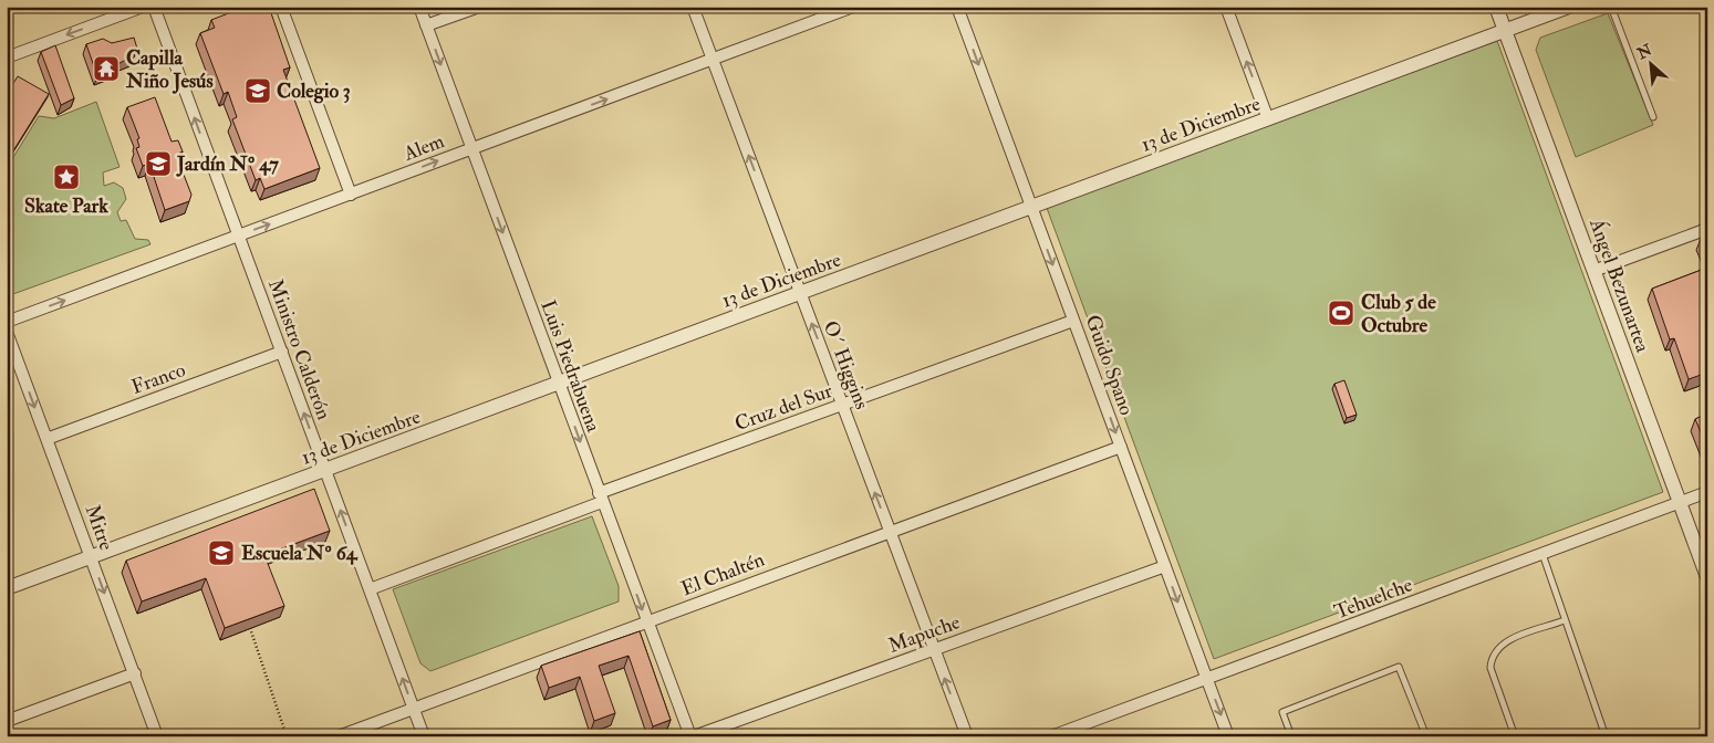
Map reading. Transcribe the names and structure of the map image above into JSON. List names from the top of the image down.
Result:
{
  "streets": {
    "street": [
      "13 de Diciembre",
      "Alem",
      "Ángel Bezunartea",
      "Ministro Calderón",
      "O´ Higgins",
      "Guido Spano",
      "Luis Piedrabuena",
      "Franco",
      "Cruz del Sur",
      "Mitre",
      "El Chaltén",
      "Tehuelche",
      "Mapuche"
    ]
  },
  "crossings": [
    ["13 de Diciembre", "Ángel Bezunartea"],
    ["13 de Diciembre", "Ministro Calderón"],
    ["13 de Diciembre", "O´ Higgins"],
    ["13 de Diciembre", "Guido Spano"],
    ["13 de Diciembre", "Luis Piedrabuena"],
    ["13 de Diciembre", "Mitre"],
    ["Alem", "Ministro Calderón"],
    ["Alem", "O´ Higgins"],
    ["Alem", "Luis Piedrabuena"],
    ["Ángel Bezunartea", "Tehuelche"],
    ["Ministro Calderón", "Franco"],
    ["Ministro Calderón", "Cruz del Sur"],
    ["Ministro Calderón", "El Chaltén"],
    ["O´ Higgins", "Cruz del Sur"],
    ["O´ Higgins", "El Chaltén"],
    ["O´ Higgins", "Mapuche"],
    ["Guido Spano", "Cruz del Sur"],
    ["Guido Spano", "El Chaltén"],
    ["Guido Spano", "Tehuelche"],
    ["Guido Spano", "Mapuche"],
    ["Luis Piedrabuena", "Cruz del Sur"],
    ["Luis Piedrabuena", "El Chaltén"],
    ["Luis Piedrabuena", "Mapuche"],
    ["Franco", "Mitre"]
  ],
  "one_way": [
    "Alem",
    "Ministro Calderón",
    "O´ Higgins",
    "Guido Spano",
    "Luis Piedrabuena",
    "Mitre"
  ],
  "places": {
    "temple": ["Capilla Niño Jesús"],
    "school or university": ["Colegio 3", "Jardín Nº 47", "Escuela Nº 64"],
    "place": ["Skate Park"],
    "sports": ["Club 5 de Octubre"]
  },
  "north": "top left"
}
